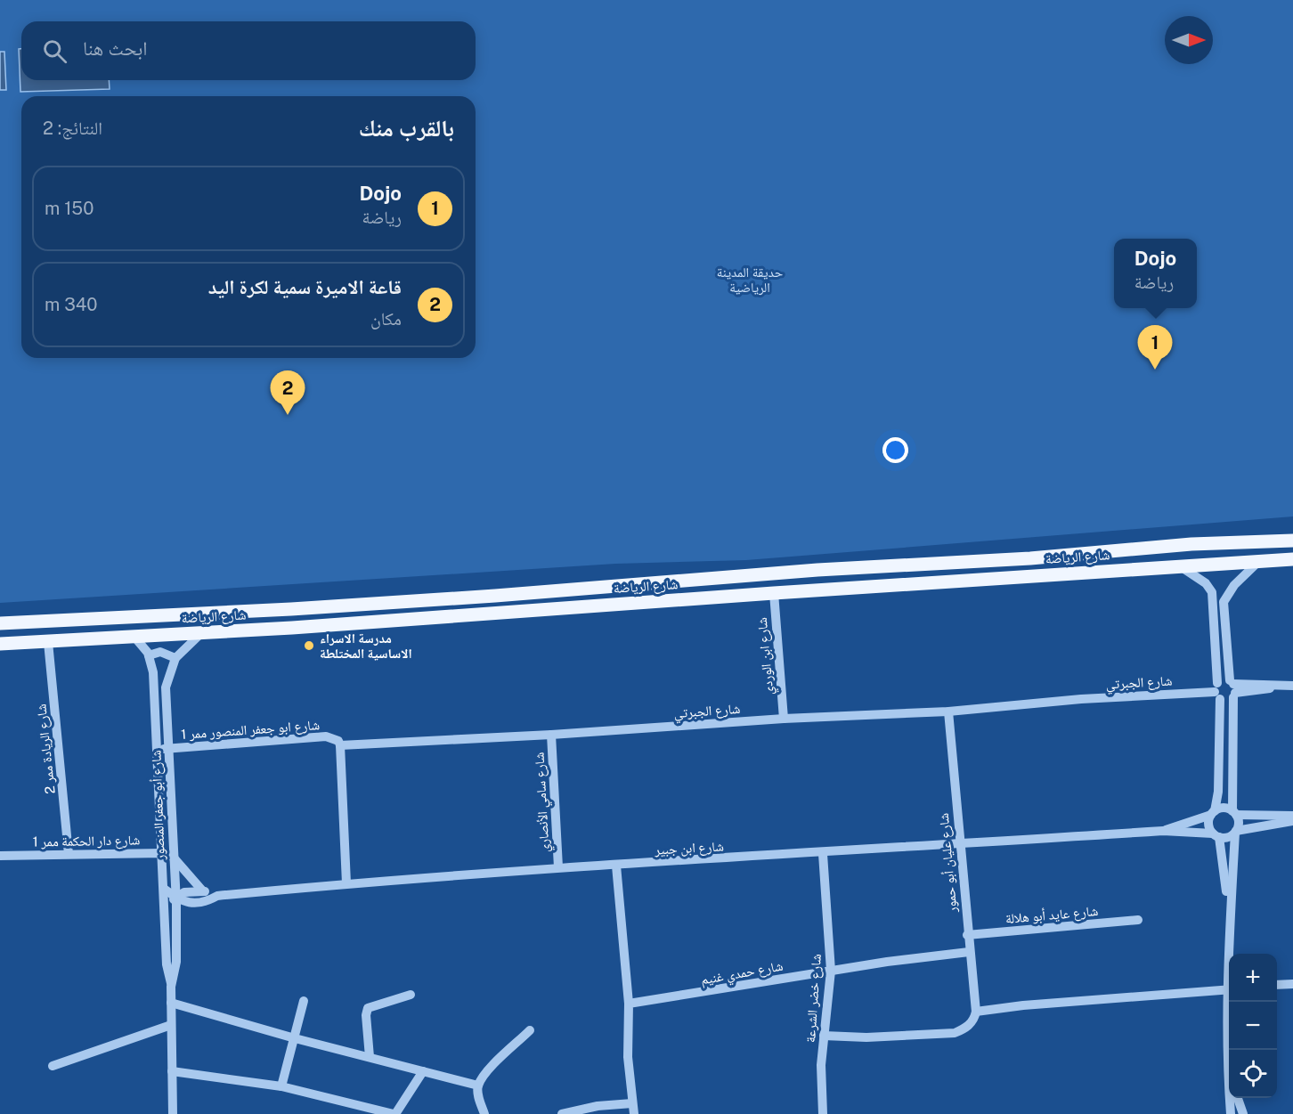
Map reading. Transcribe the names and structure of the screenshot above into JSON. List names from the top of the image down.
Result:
{
  "streets": {
    "main road": ["شارع الرياضة"],
    "street": [
      "شارع ابن الوردي",
      "شارع الجبرتي",
      "شارع ابو جعفر المنصور ممر 1",
      "شارع الريادة ممر 2",
      "شارع سامي الأنصاري",
      "شارع أبو جعفر المنصور",
      "شارع دار الحكمة ممر 1",
      "شارع ابن جبير",
      "شارع عليان أبو حمور",
      "شارع عايد أبو هلالة",
      "شارع حمدي غنيم",
      "شارع خضر الشرعة"
    ]
  },
  "crossings": [
    ["شارع الرياضة", "شارع ابن الوردي"],
    ["شارع الرياضة", "شارع الريادة ممر 2"],
    ["شارع الرياضة", "شارع أبو جعفر المنصور"],
    ["شارع ابن الوردي", "شارع الجبرتي"],
    ["شارع الجبرتي", "شارع ابو جعفر المنصور ممر 1"],
    ["شارع الجبرتي", "شارع سامي الأنصاري"],
    ["شارع الجبرتي", "شارع عليان أبو حمور"],
    ["شارع ابو جعفر المنصور ممر 1", "شارع أبو جعفر المنصور"],
    ["شارع الريادة ممر 2", "شارع دار الحكمة ممر 1"],
    ["شارع سامي الأنصاري", "شارع ابن جبير"],
    ["شارع أبو جعفر المنصور", "شارع دار الحكمة ممر 1"],
    ["شارع أبو جعفر المنصور", "شارع ابن جبير"],
    ["شارع ابن جبير", "شارع عليان أبو حمور"],
    ["شارع ابن جبير", "شارع خضر الشرعة"],
    ["شارع عليان أبو حمور", "شارع عايد أبو هلالة"],
    ["شارع عليان أبو حمور", "شارع حمدي غنيم"],
    ["شارع حمدي غنيم", "شارع خضر الشرعة"]
  ],
  "parks": ["حديقة المدينة الرياضية"],
  "places": ["مدرسة الاسراء الاساسية المختلطة"],
  "north": "right",
  "page": {
    "search": "ابحث هنا",
    "heading": ["بالقرب منك", "النتائج: 2"],
    "list": [
      {
        "mark": "1",
        "name": "Dojo",
        "note": "رياضة",
        "value": "150 m"
      },
      {
        "mark": "2",
        "name": "قاعة الاميرة سمية لكرة اليد",
        "note": "مكان",
        "value": "340 m"
      }
    ],
    "popup": ["Dojo", "رياضة"],
    "pins": ["1", "2"],
    "map_buttons": ["+", "−"]
  }
}
